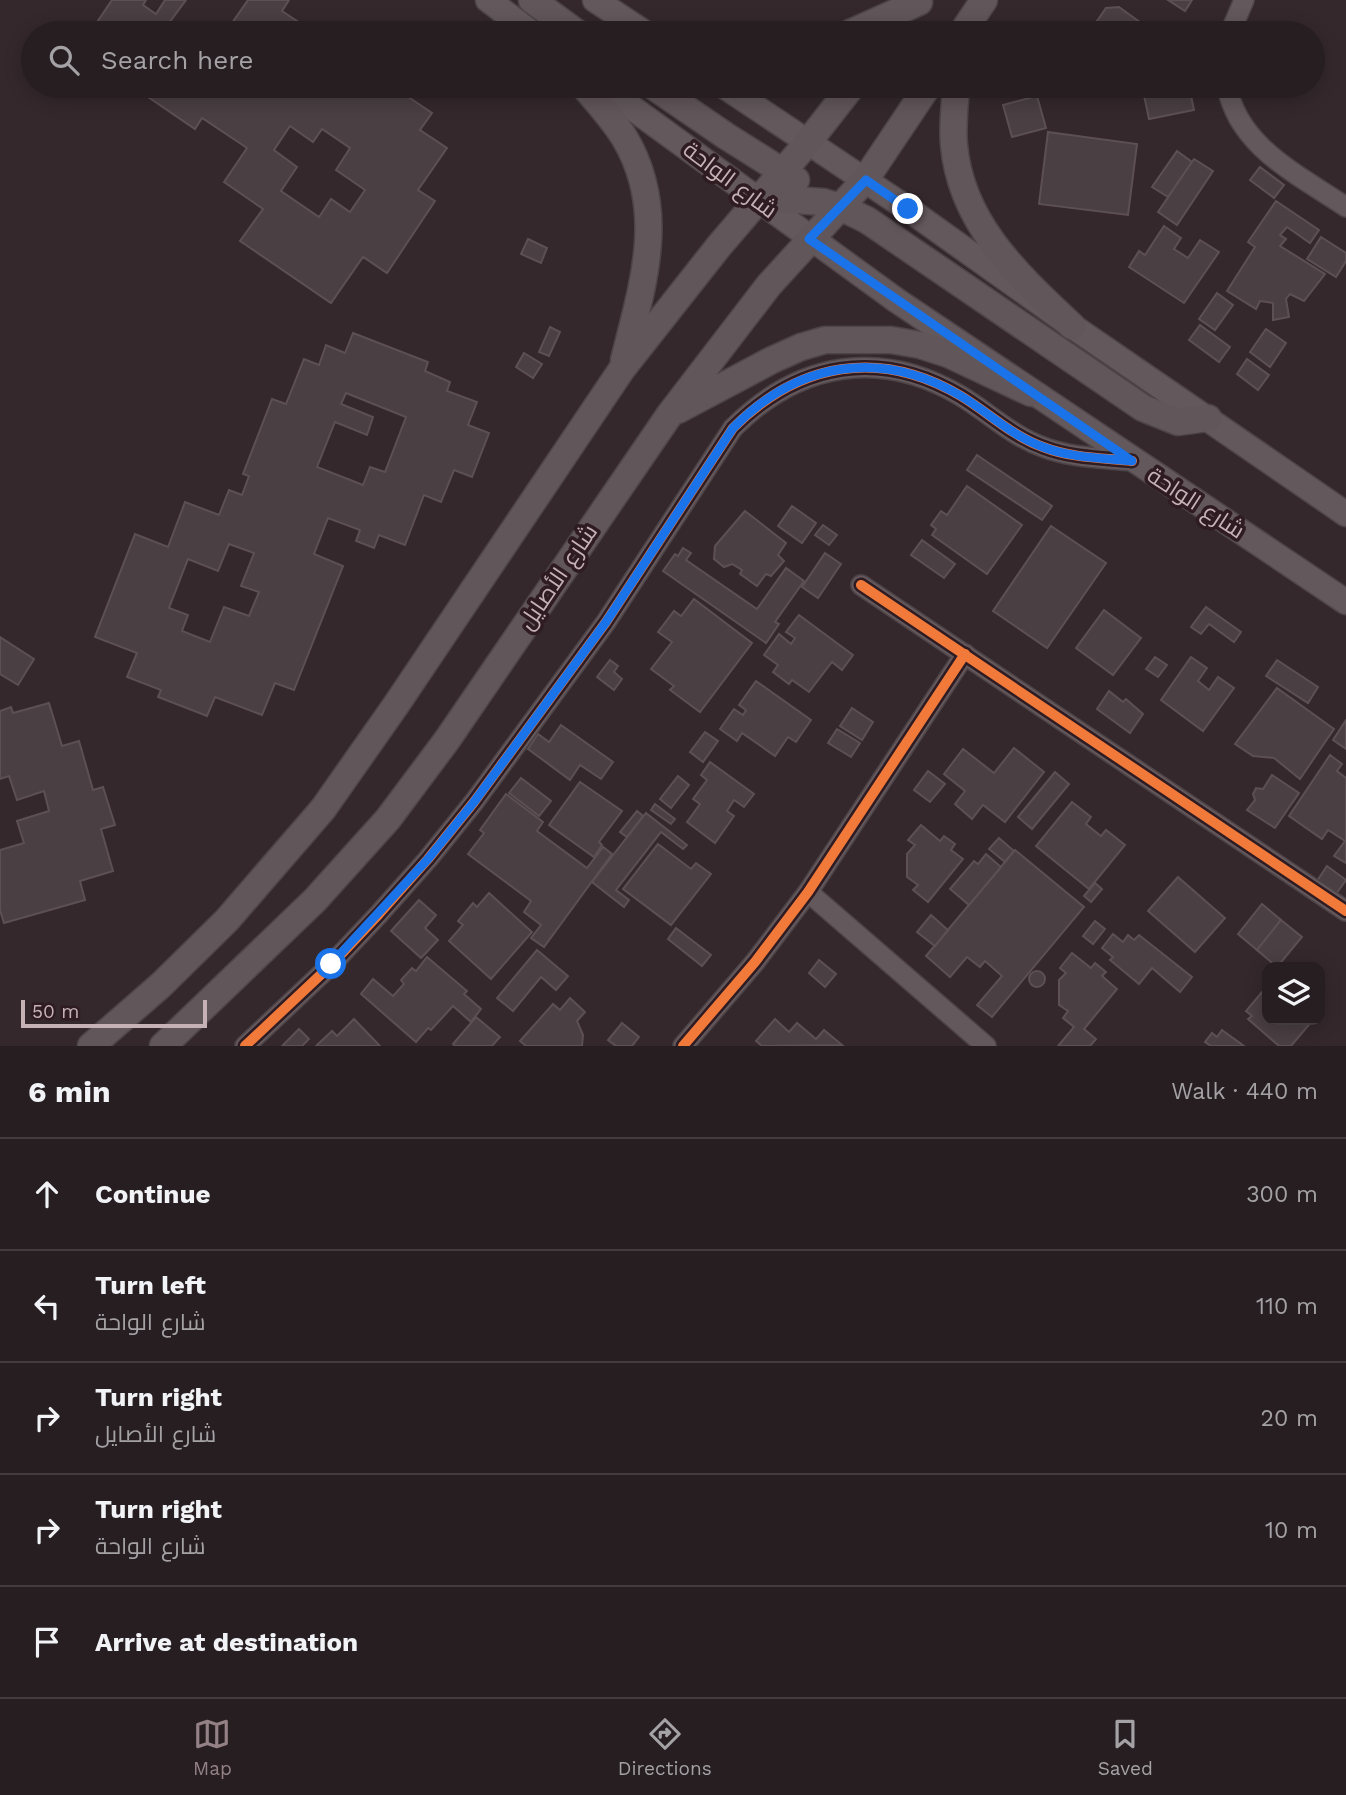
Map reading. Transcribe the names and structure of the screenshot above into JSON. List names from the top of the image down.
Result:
{
  "streets": {
    "main road": ["شارع الأصايل"],
    "street": ["شارع الواحة"]
  },
  "crossings": [
    ["شارع الواحة", "شارع الأصايل"]
  ],
  "scale_bar": "50 m",
  "page": {
    "search": "Search here",
    "scale": "50 m",
    "heading": ["6 min", "Walk · 440 m"],
    "list": [
      ["Continue", "300 m"],
      ["Turn left", "شارع الواحة", "110 m"],
      ["Turn right", "شارع الأصايل", "20 m"],
      ["Turn right", "شارع الواحة", "10 m"],
      "Arrive at destination"
    ],
    "nav": ["Map", "Directions", "Saved"]
  }
}
